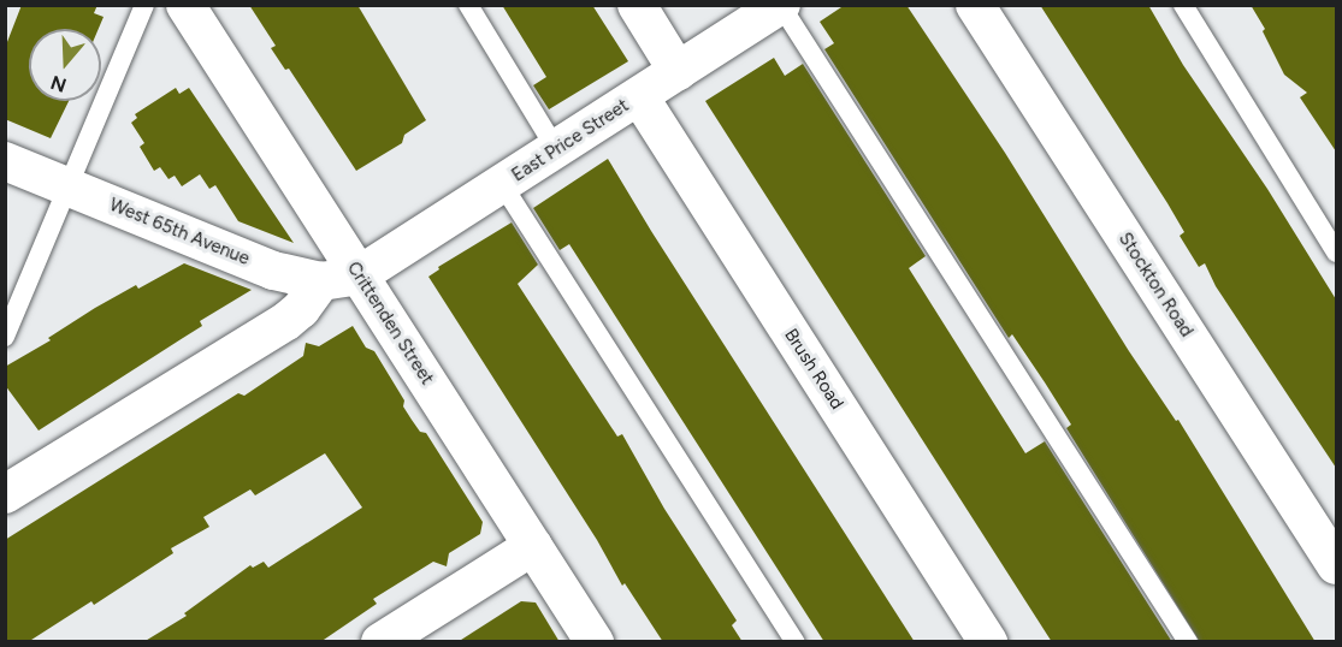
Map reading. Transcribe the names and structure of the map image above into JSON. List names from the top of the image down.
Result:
{
  "streets": {
    "street": [
      "East Price Street",
      "West 65th Avenue",
      "Stockton Road",
      "Crittenden Street",
      "Brush Road"
    ]
  },
  "crossings": [
    ["East Price Street", "West 65th Avenue"],
    ["East Price Street", "Crittenden Street"],
    ["East Price Street", "Brush Road"],
    ["West 65th Avenue", "Crittenden Street"]
  ],
  "north": "bottom"
}
